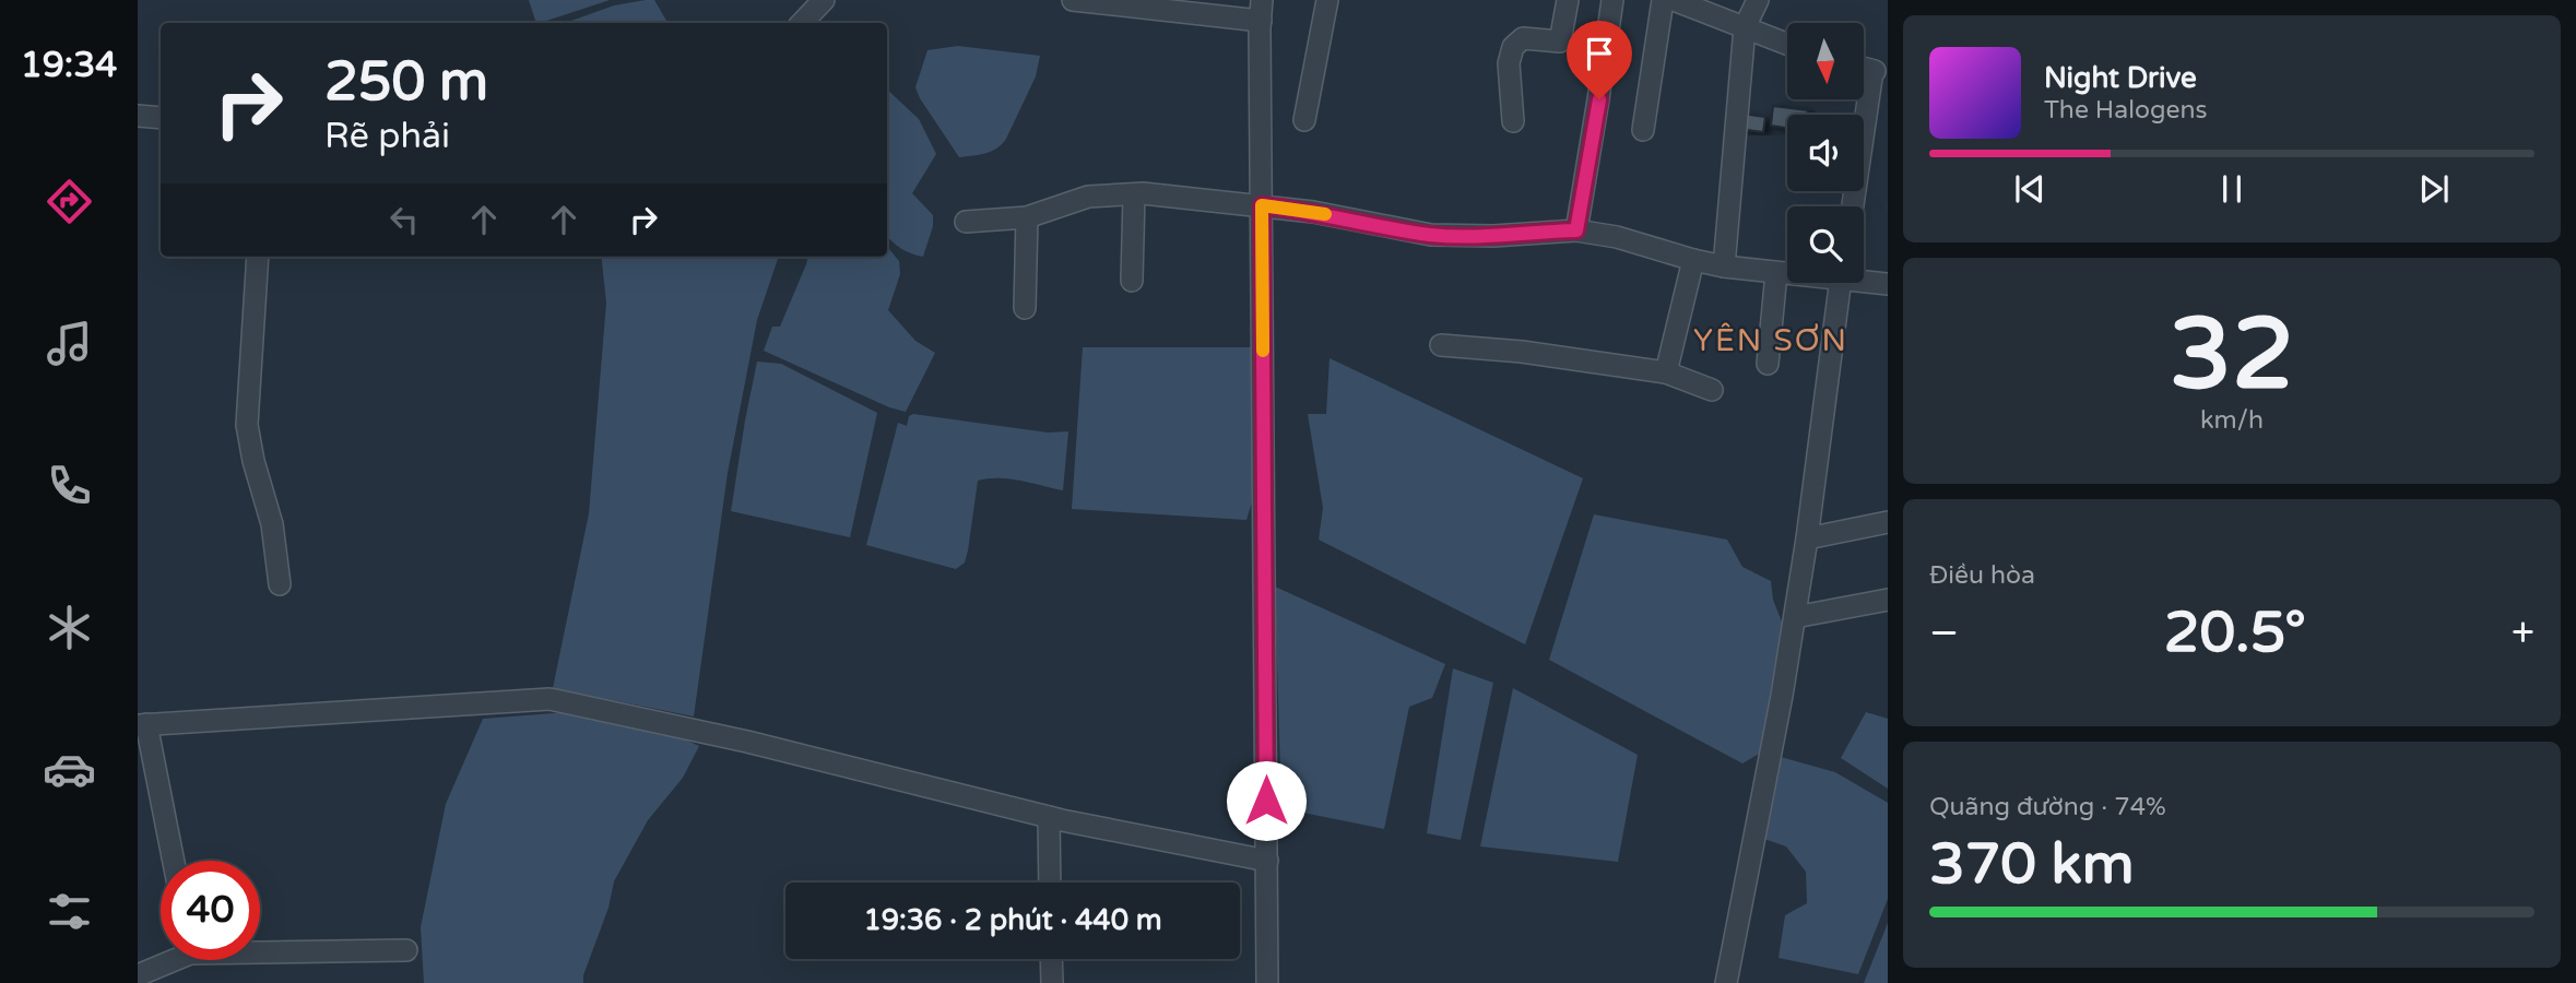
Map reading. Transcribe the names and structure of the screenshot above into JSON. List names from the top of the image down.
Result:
{
  "districts": ["YÊN SƠN"],
  "north": "bottom",
  "page": {
    "tabs": "19:34",
    "turn": ["250 m", "Rẽ phải"],
    "song": ["Night Drive", "The Halogens"],
    "tile": [
      ["32", "km/h"],
      "Điều hòa",
      ["Quãng đường · 74%", "370 km"]
    ],
    "heat": ["−", "20.5°", "+"],
    "limit": "40",
    "trip": "19:36 · 2 phút · 440 m"
  }
}
